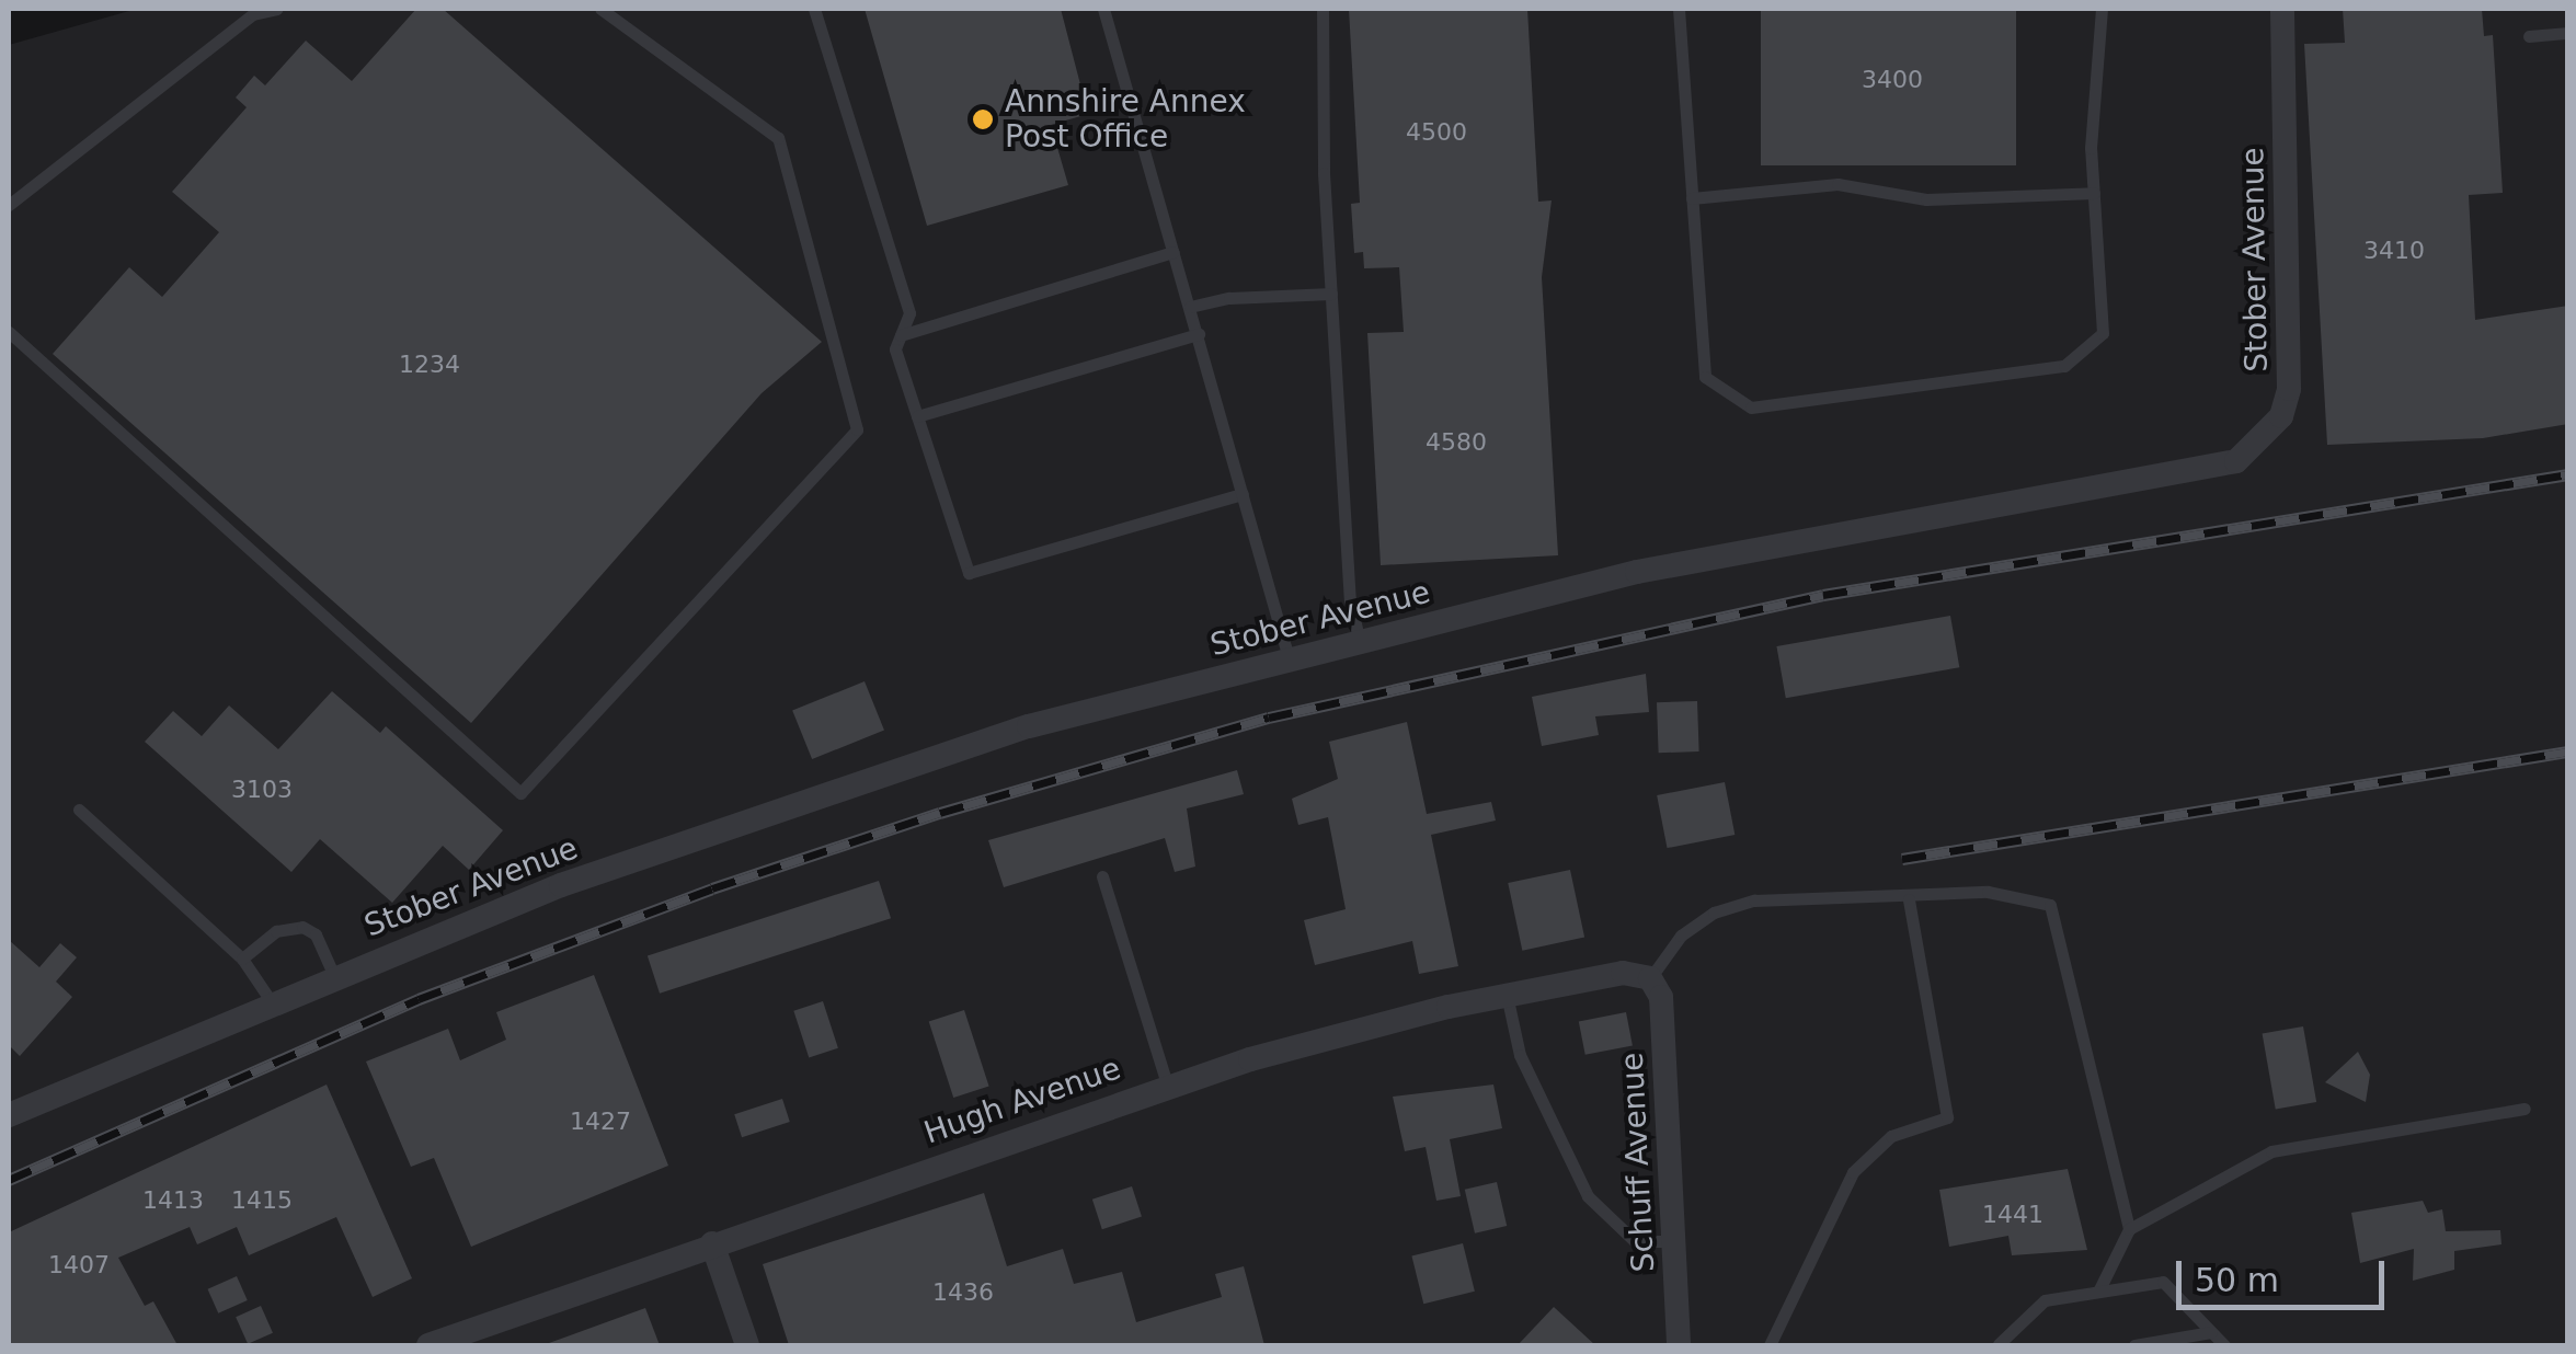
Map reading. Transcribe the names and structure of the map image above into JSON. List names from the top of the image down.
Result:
{
  "streets": {
    "street": ["Stober Avenue", "Hugh Avenue", "Schuff Avenue"]
  },
  "crossings": [
    ["Hugh Avenue", "Schuff Avenue"]
  ],
  "places": ["Annshire Annex Post Office"],
  "house_numbers": [
    "3400",
    "4500",
    "3410",
    "1234",
    "4580",
    "3103",
    "1427",
    "1413",
    "1415",
    "1441",
    "1407",
    "1436"
  ],
  "scale_bar": "50 m"
}
